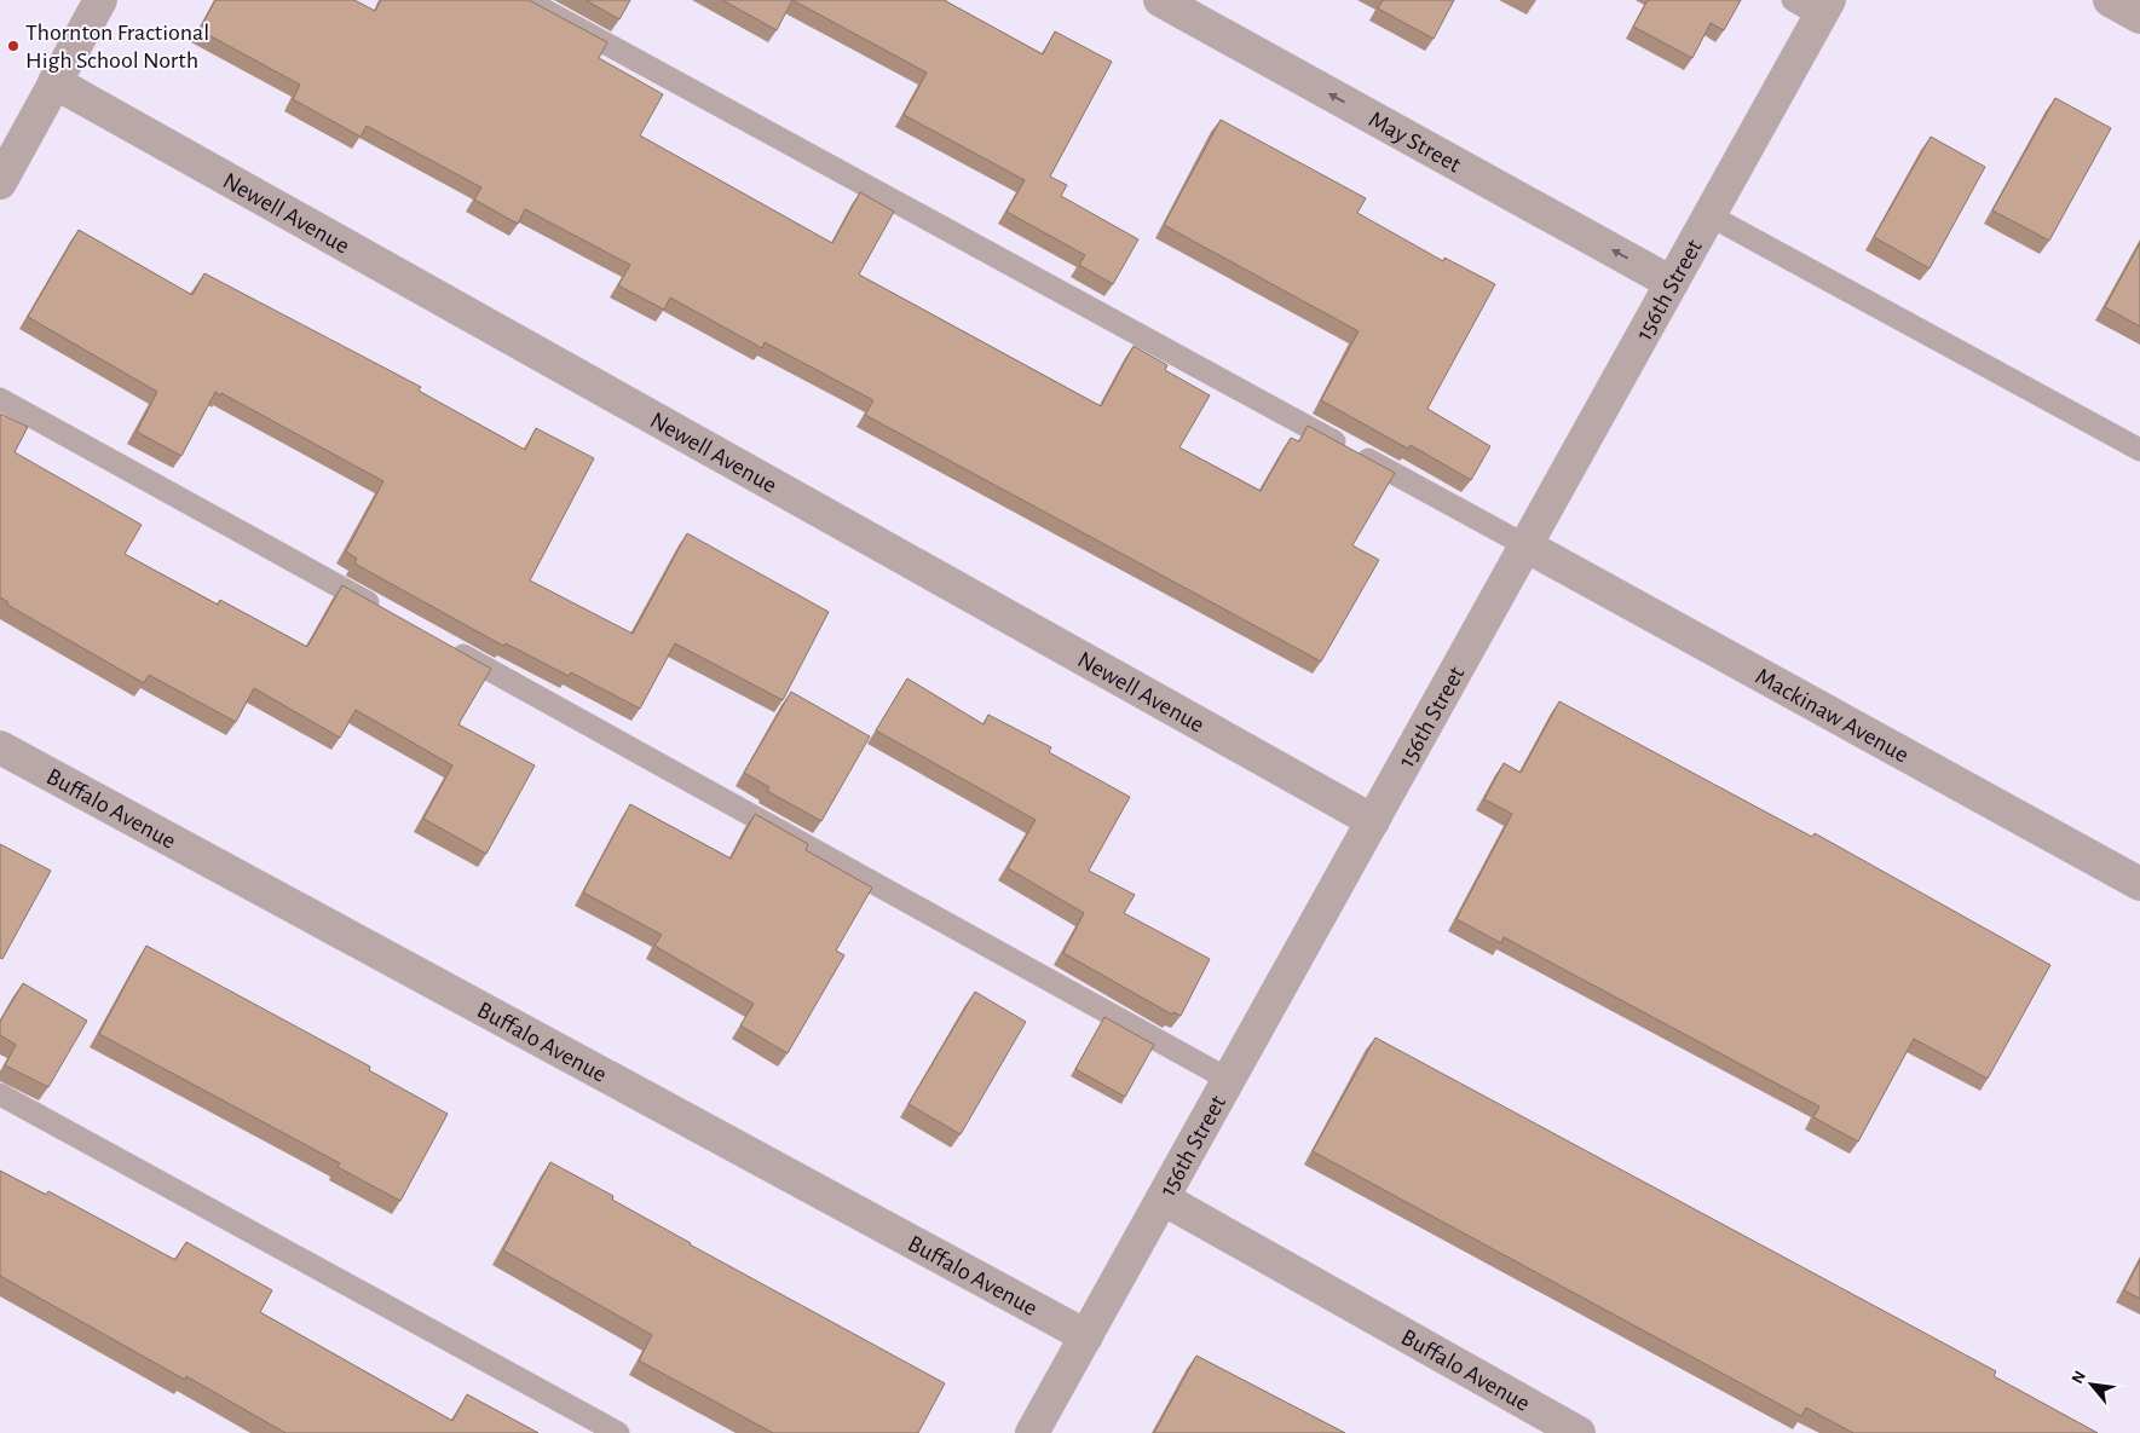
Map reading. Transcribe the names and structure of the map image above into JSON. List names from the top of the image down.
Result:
{
  "streets": {
    "street": [
      "May Street",
      "Newell Avenue",
      "156th Street",
      "Mackinaw Avenue",
      "Buffalo Avenue"
    ]
  },
  "crossings": [
    ["May Street", "156th Street"],
    ["Newell Avenue", "156th Street"],
    ["156th Street", "Mackinaw Avenue"],
    ["156th Street", "Buffalo Avenue"]
  ],
  "one_way": ["May Street"],
  "places": ["Thornton Fractional High School North"],
  "north": "top left"
}
